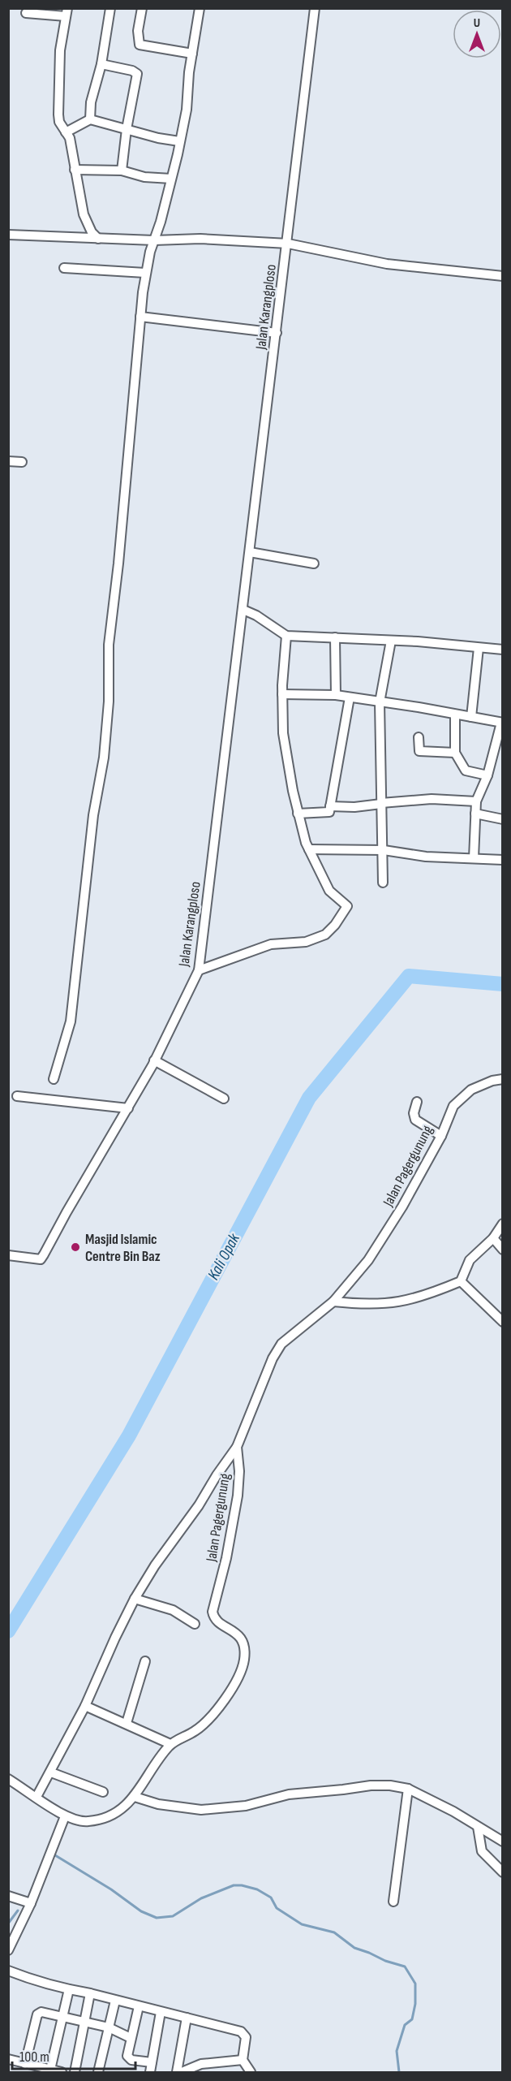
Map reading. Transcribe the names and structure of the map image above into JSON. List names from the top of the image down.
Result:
{
  "streets": {
    "street": ["Jalan Karangploso", "Jalan Pagergunung"]
  },
  "water": ["Kali Opak"],
  "places": ["Masjid Islamic Centre Bin Baz"],
  "scale_bar": "100 m",
  "north": "top"
}
